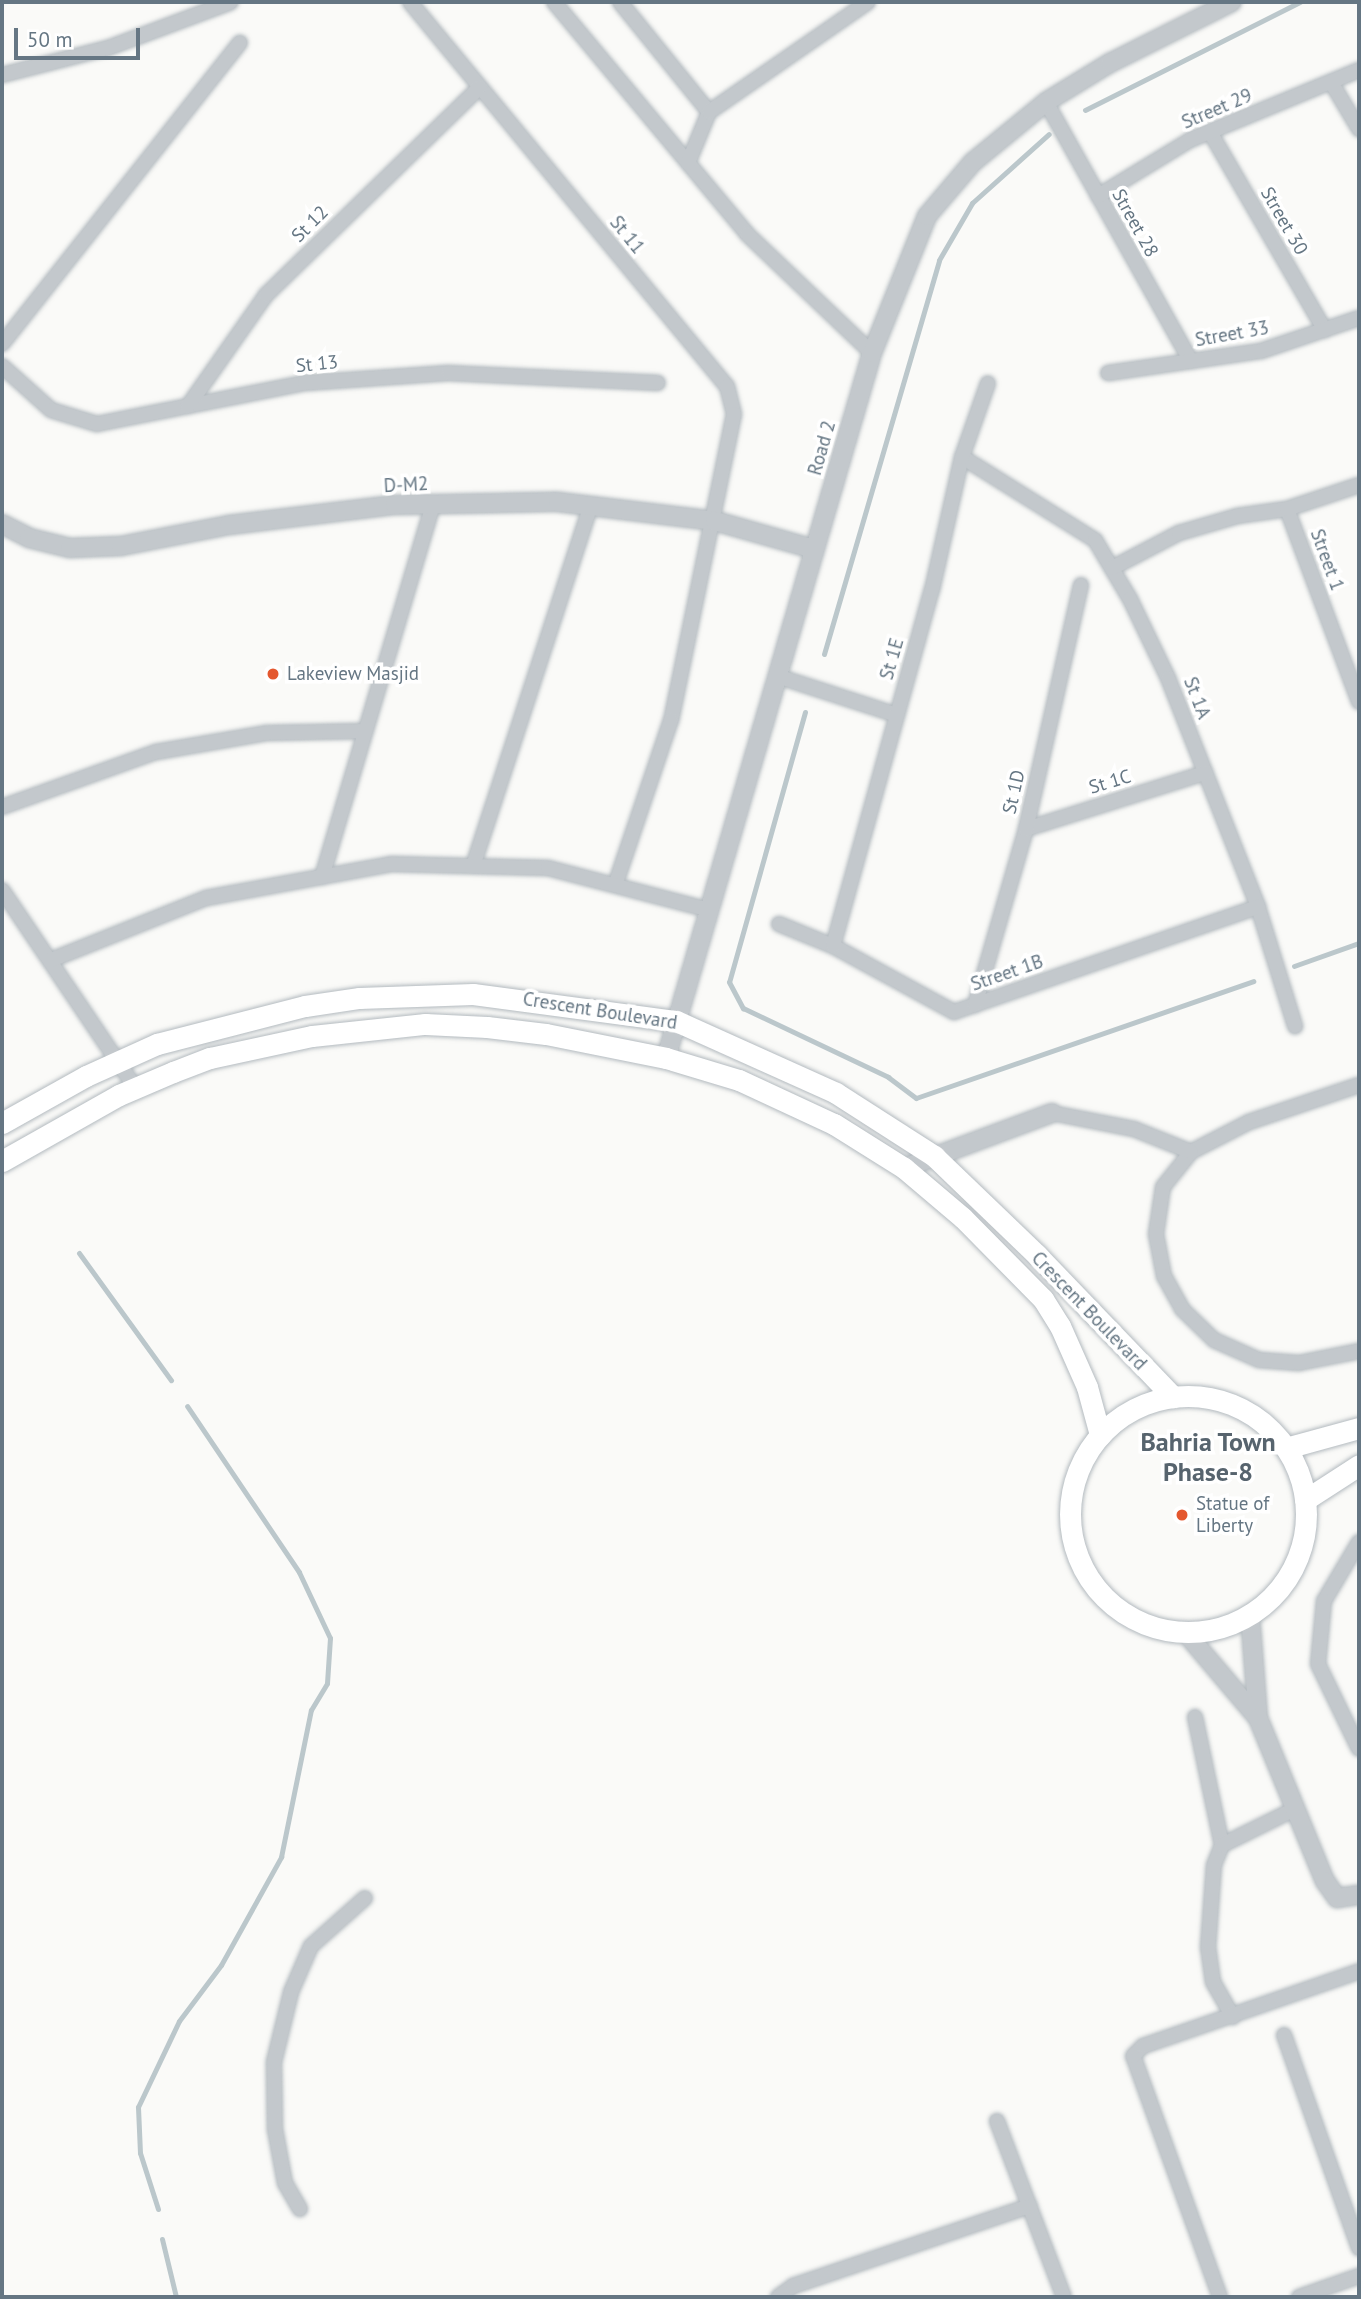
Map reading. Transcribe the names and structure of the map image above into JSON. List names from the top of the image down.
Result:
{
  "streets": {
    "main road": ["Crescent Boulevard"],
    "street": [
      "Street 29",
      "Street 30",
      "Street 28",
      "St 12",
      "St 11",
      "Street 33",
      "St 13",
      "Road 2",
      "D-M2",
      "Street 1",
      "St 1E",
      "St 1A",
      "St 1C",
      "St 1D",
      "Street 1B"
    ]
  },
  "crossings": [
    ["Street 29", "Street 30"],
    ["Street 29", "Street 28"],
    ["Street 30", "Street 33"],
    ["Street 28", "Street 33"],
    ["Street 28", "Road 2"],
    ["St 12", "St 11"],
    ["St 12", "St 13"],
    ["St 11", "D-M2"],
    ["Road 2", "D-M2"],
    ["Road 2", "Crescent Boulevard"],
    ["Street 1", "St 1A"],
    ["St 1E", "St 1A"],
    ["St 1E", "Street 1B"],
    ["St 1A", "St 1C"],
    ["St 1A", "Street 1B"],
    ["St 1C", "St 1D"],
    ["St 1D", "Street 1B"]
  ],
  "districts": ["Bahria Town Phase-8"],
  "places": ["Lakeview Masjid", "Statue of Liberty"],
  "scale_bar": "50 m"
}
